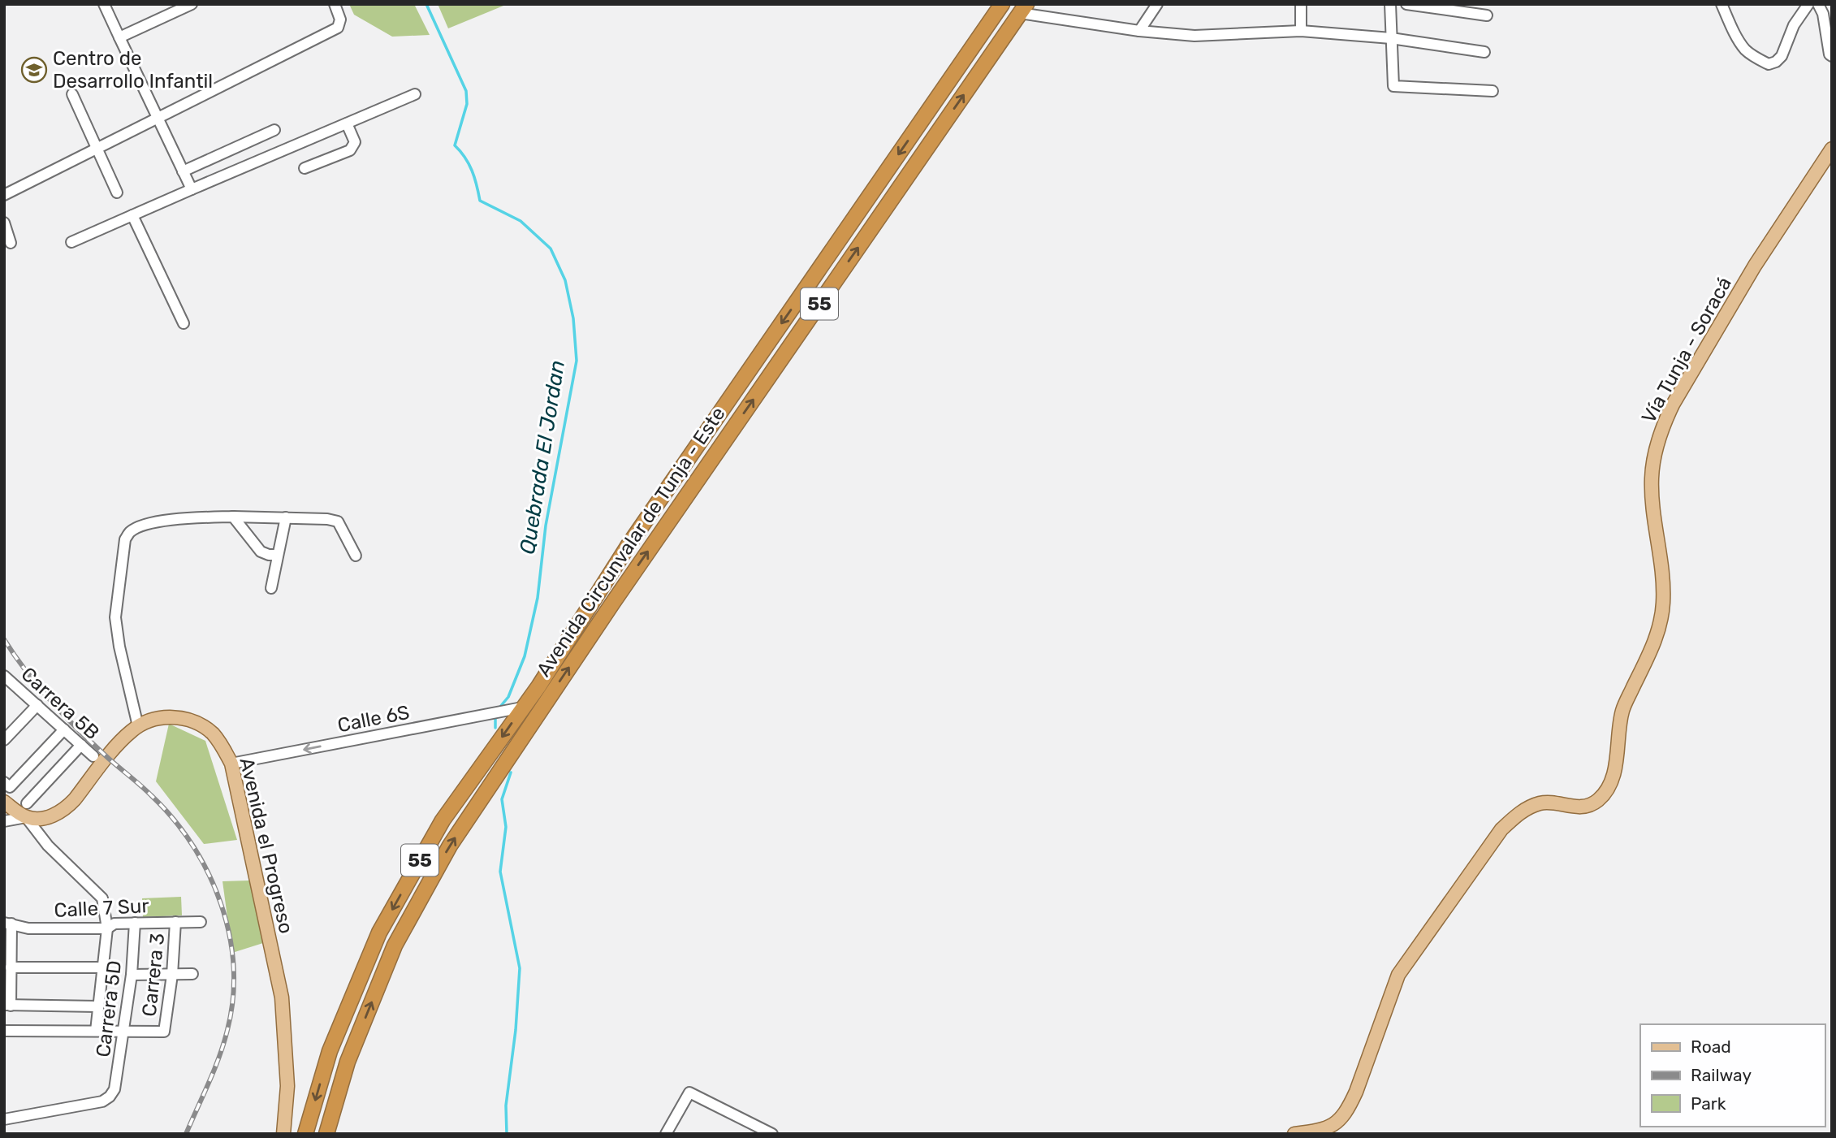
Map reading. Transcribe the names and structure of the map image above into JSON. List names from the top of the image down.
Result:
{
  "streets": {
    "highway": ["55", "Avenida Circunvalar de Tunja - Este"],
    "main road": ["Vía Tunja - Soracá", "Avenida el Progreso"],
    "street": [
      "Carrera 5B",
      "Calle 6S",
      "Calle 7 Sur",
      "Carrera 3",
      "Carrera 5D"
    ]
  },
  "crossings": [
    ["Avenida Circunvalar de Tunja - Este", "Calle 6S"],
    ["Calle 6S", "Avenida el Progreso"],
    ["Calle 7 Sur", "Carrera 3"],
    ["Calle 7 Sur", "Carrera 5D"],
    ["Carrera 3", "Carrera 5D"]
  ],
  "one_way": ["Calle 6S"],
  "water": ["Quebrada El Jordan"],
  "places": {
    "school or university": ["Centro de Desarrollo Infantil"]
  },
  "legend": ["Road", "Railway", "Park"]
}
